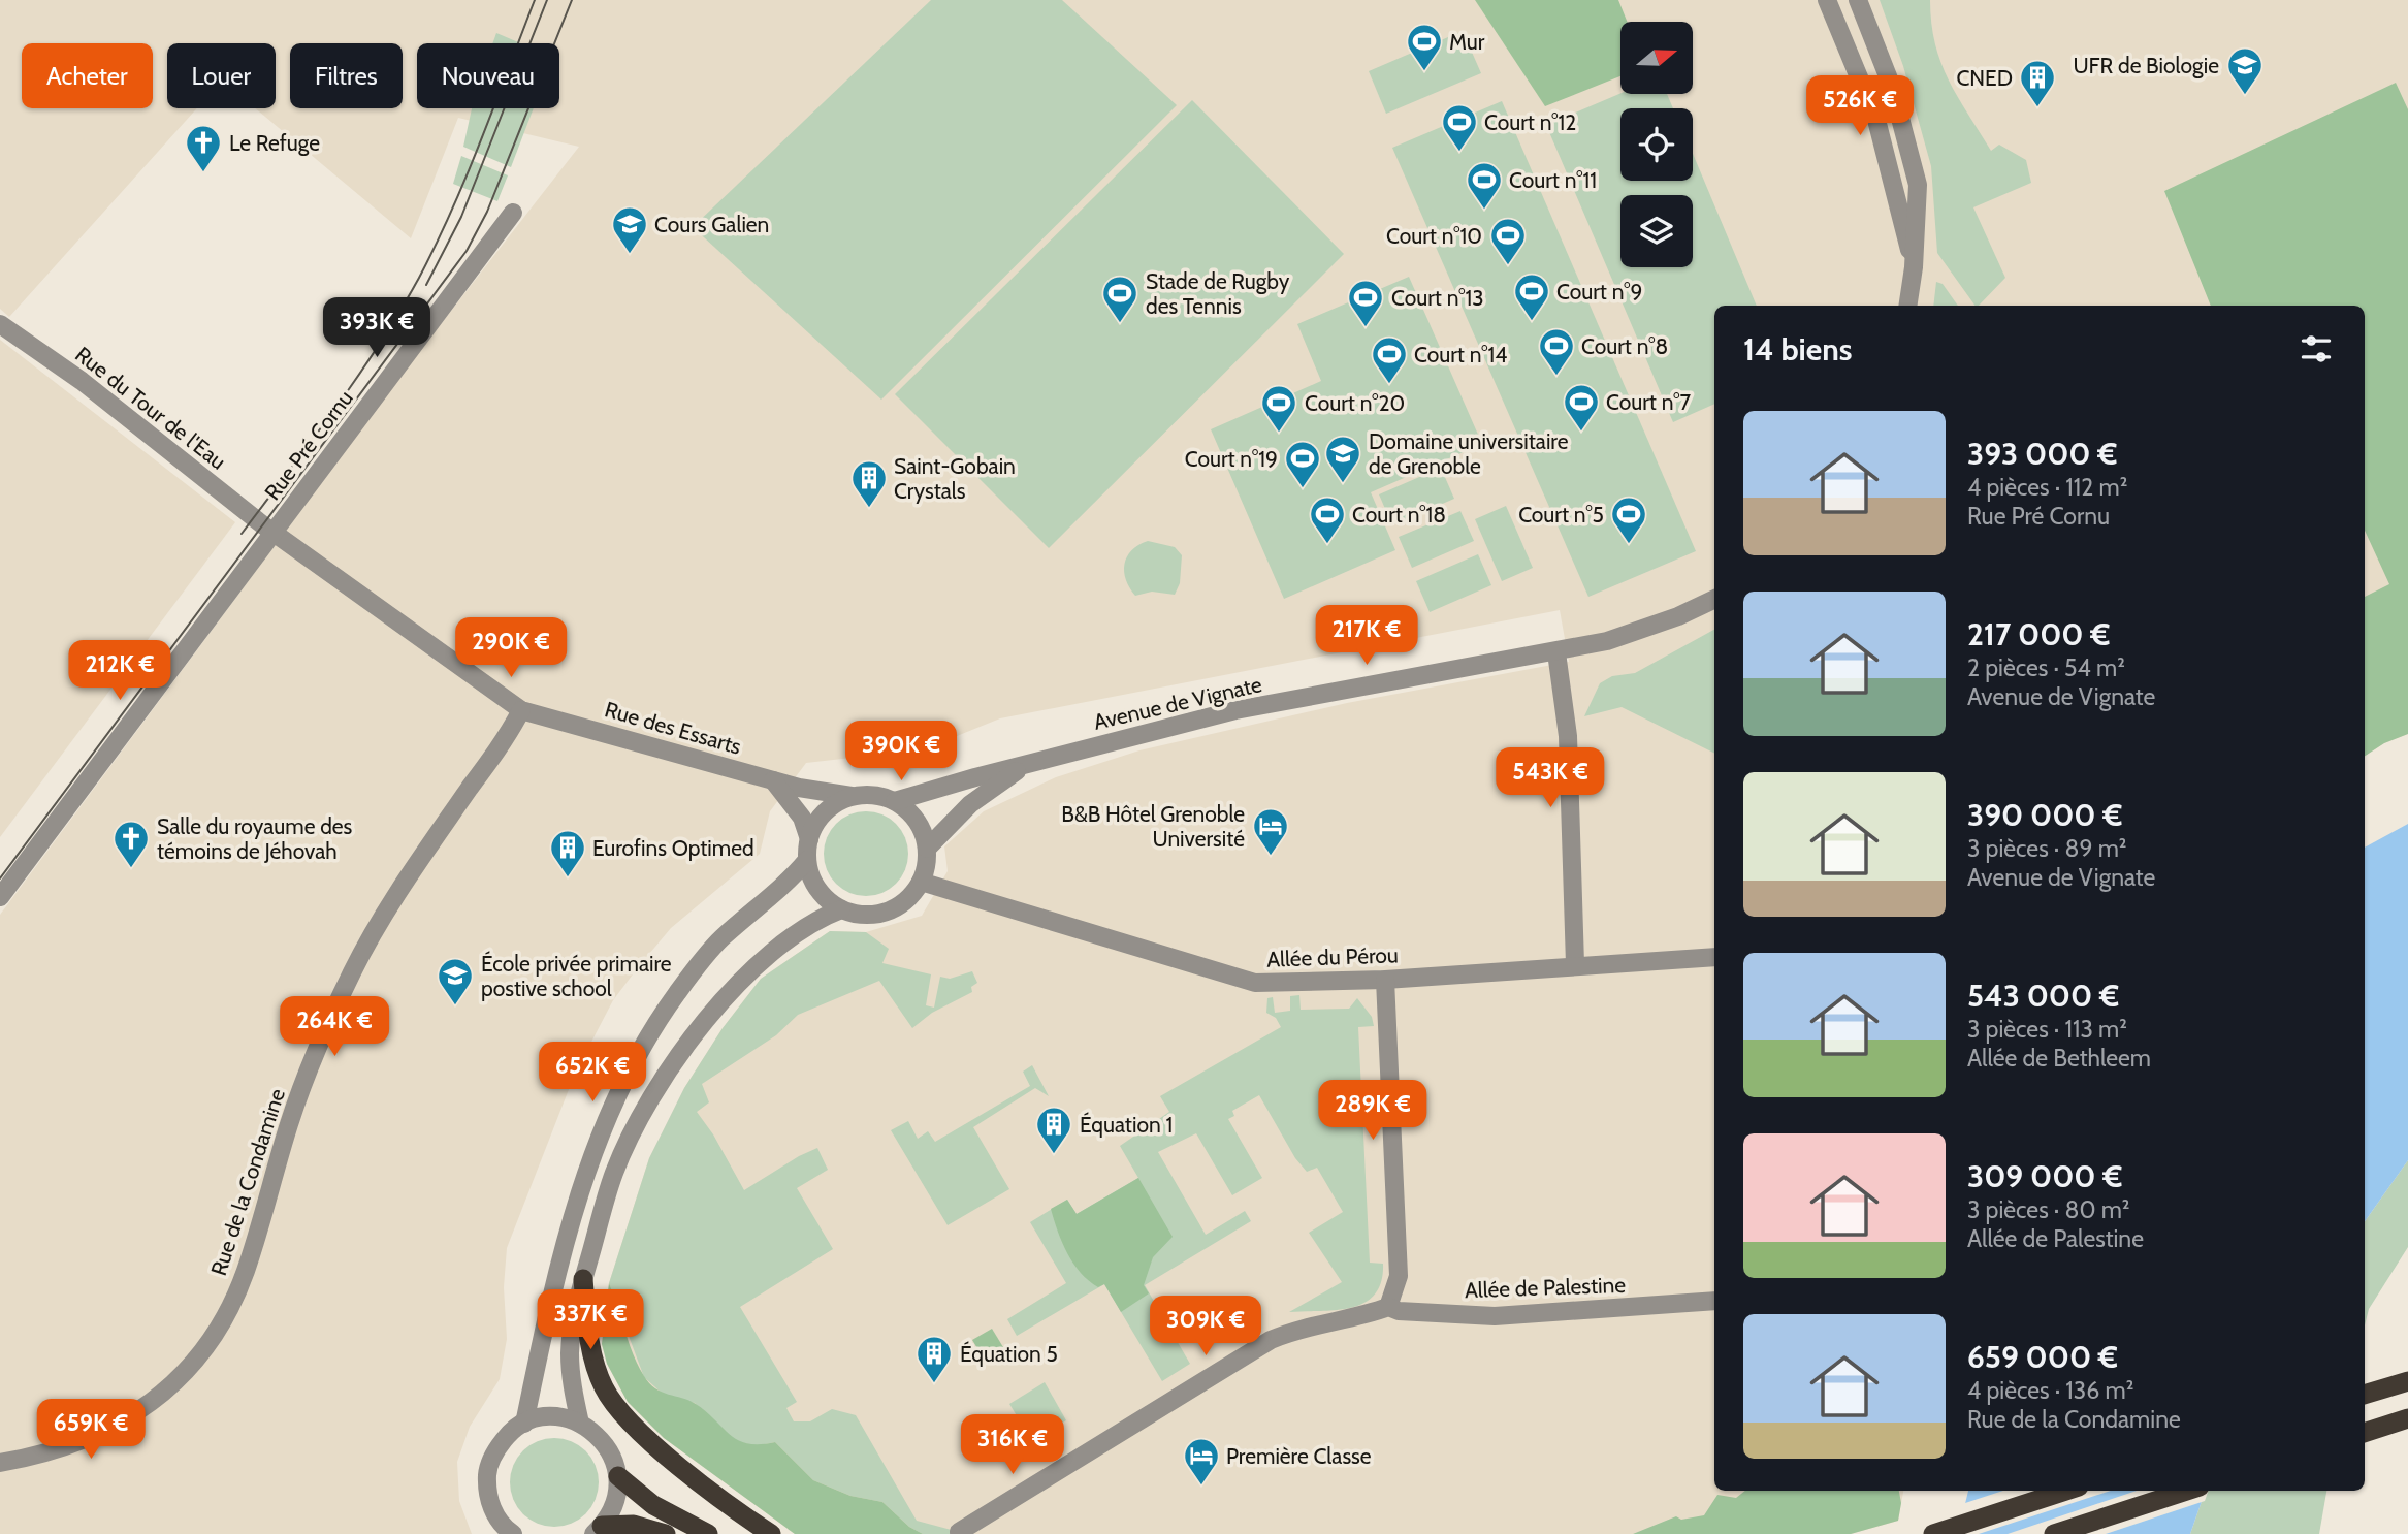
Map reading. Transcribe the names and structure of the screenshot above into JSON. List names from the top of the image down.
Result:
{
  "streets": {
    "street": [
      "Rue du Tour de l'Eau",
      "Rue Pré Cornu",
      "Avenue de Vignate",
      "Rue des Essarts",
      "Allée du Pérou",
      "Rue de la Condamine",
      "Allée de Palestine"
    ]
  },
  "crossings": [
    ["Rue du Tour de l'Eau", "Rue Pré Cornu"],
    ["Rue du Tour de l'Eau", "Rue des Essarts"],
    ["Rue Pré Cornu", "Rue des Essarts"],
    ["Avenue de Vignate", "Rue des Essarts"],
    ["Avenue de Vignate", "Allée du Pérou"],
    ["Rue des Essarts", "Allée du Pérou"],
    ["Rue des Essarts", "Rue de la Condamine"]
  ],
  "places": {
    "sports": [
      "Mur",
      "Court n°12",
      "Court n°11",
      "Court n°10",
      "Court n°9",
      "Stade de Rugby des Tennis",
      "Court n°13",
      "Court n°8",
      "Court n°14",
      "Court n°7",
      "Court n°20",
      "Court n°19",
      "Court n°18",
      "Court n°5"
    ],
    "school or university": [
      "UFR de Biologie",
      "Cours Galien",
      "Domaine universitaire de Grenoble",
      "École privée primaire postive school"
    ],
    "building": [
      "CNED",
      "Saint-Gobain Crystals",
      "Eurofins Optimed",
      "Équation 1",
      "Équation 5"
    ],
    "church": ["Le Refuge", "Salle du royaume des témoins de Jéhovah"],
    "hotel": ["B&B Hôtel Grenoble Université", "Première Classe"]
  },
  "north": "right",
  "page": {
    "chip": [
      "Acheter",
      "Louer",
      "Filtres",
      "Nouveau"
    ],
    "price": [
      "526K €",
      "393K €",
      "217K €",
      "290K €",
      "212K €",
      "390K €",
      "543K €",
      "264K €",
      "652K €",
      "289K €",
      "337K €",
      "309K €",
      "659K €",
      "316K €"
    ],
    "heading": "14 biens",
    "list": [
      {
        "name": "393 000 €",
        "note": "4 pièces · 112 m² · Rue Pré Cornu"
      },
      {
        "name": "217 000 €",
        "note": "2 pièces · 54 m² · Avenue de Vignate"
      },
      {
        "name": "390 000 €",
        "note": "3 pièces · 89 m² · Avenue de Vignate"
      },
      {
        "name": "543 000 €",
        "note": "3 pièces · 113 m² · Allée de Bethleem"
      },
      {
        "name": "309 000 €",
        "note": "3 pièces · 80 m² · Allée de Palestine"
      },
      {
        "name": "659 000 €",
        "note": "4 pièces · 136 m² · Rue de la Condamine"
      }
    ]
  }
}
